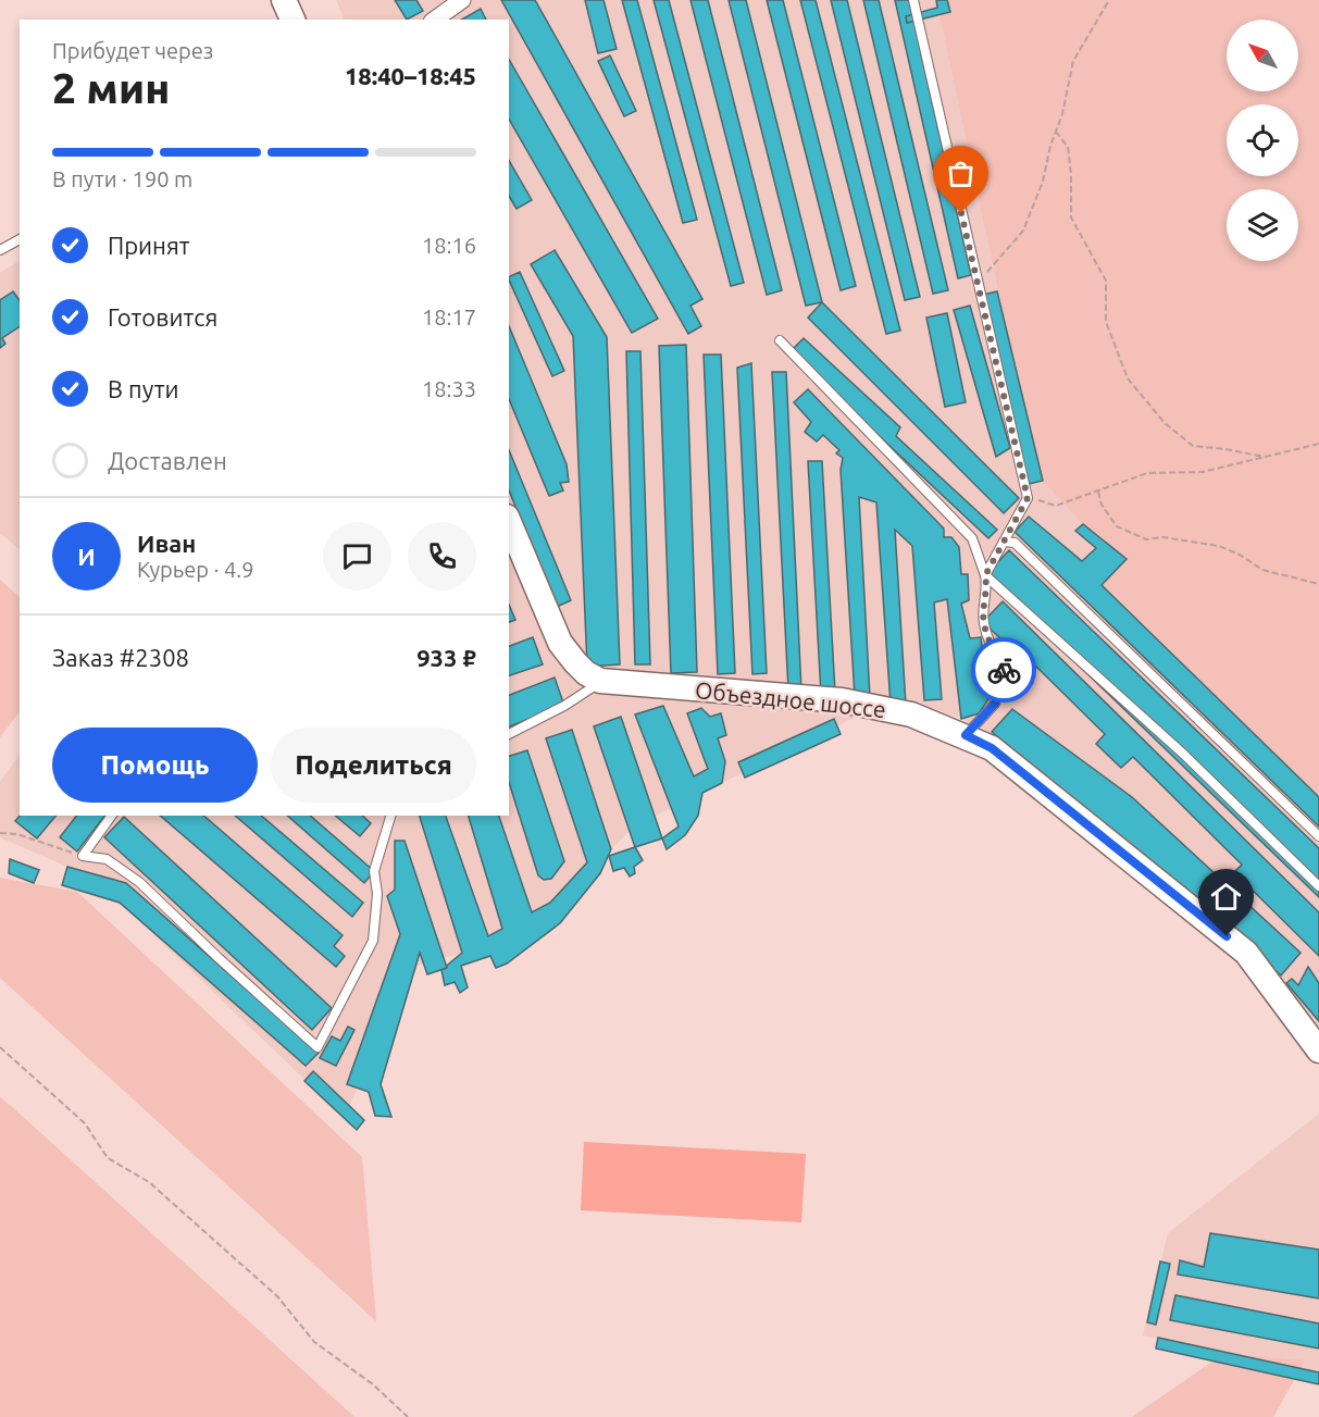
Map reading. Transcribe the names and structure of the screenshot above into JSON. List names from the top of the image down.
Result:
{
  "streets": {
    "street": ["Объездное шоссе"]
  },
  "north": "top left",
  "page": {
    "heading": ["2 мин", "Прибудет через", "18:40–18:45"],
    "panel": [
      "Иван",
      "Курьер · 4.9",
      "Заказ #2308",
      "933 ₽"
    ],
    "bar": "В пути · 190 m",
    "list": [
      ["Принят", "18:16"],
      ["Готовится", "18:17"],
      ["В пути", "18:33"],
      "Доставлен"
    ],
    "round": "И",
    "buttons": ["Помощь", "Поделиться"]
  }
}
